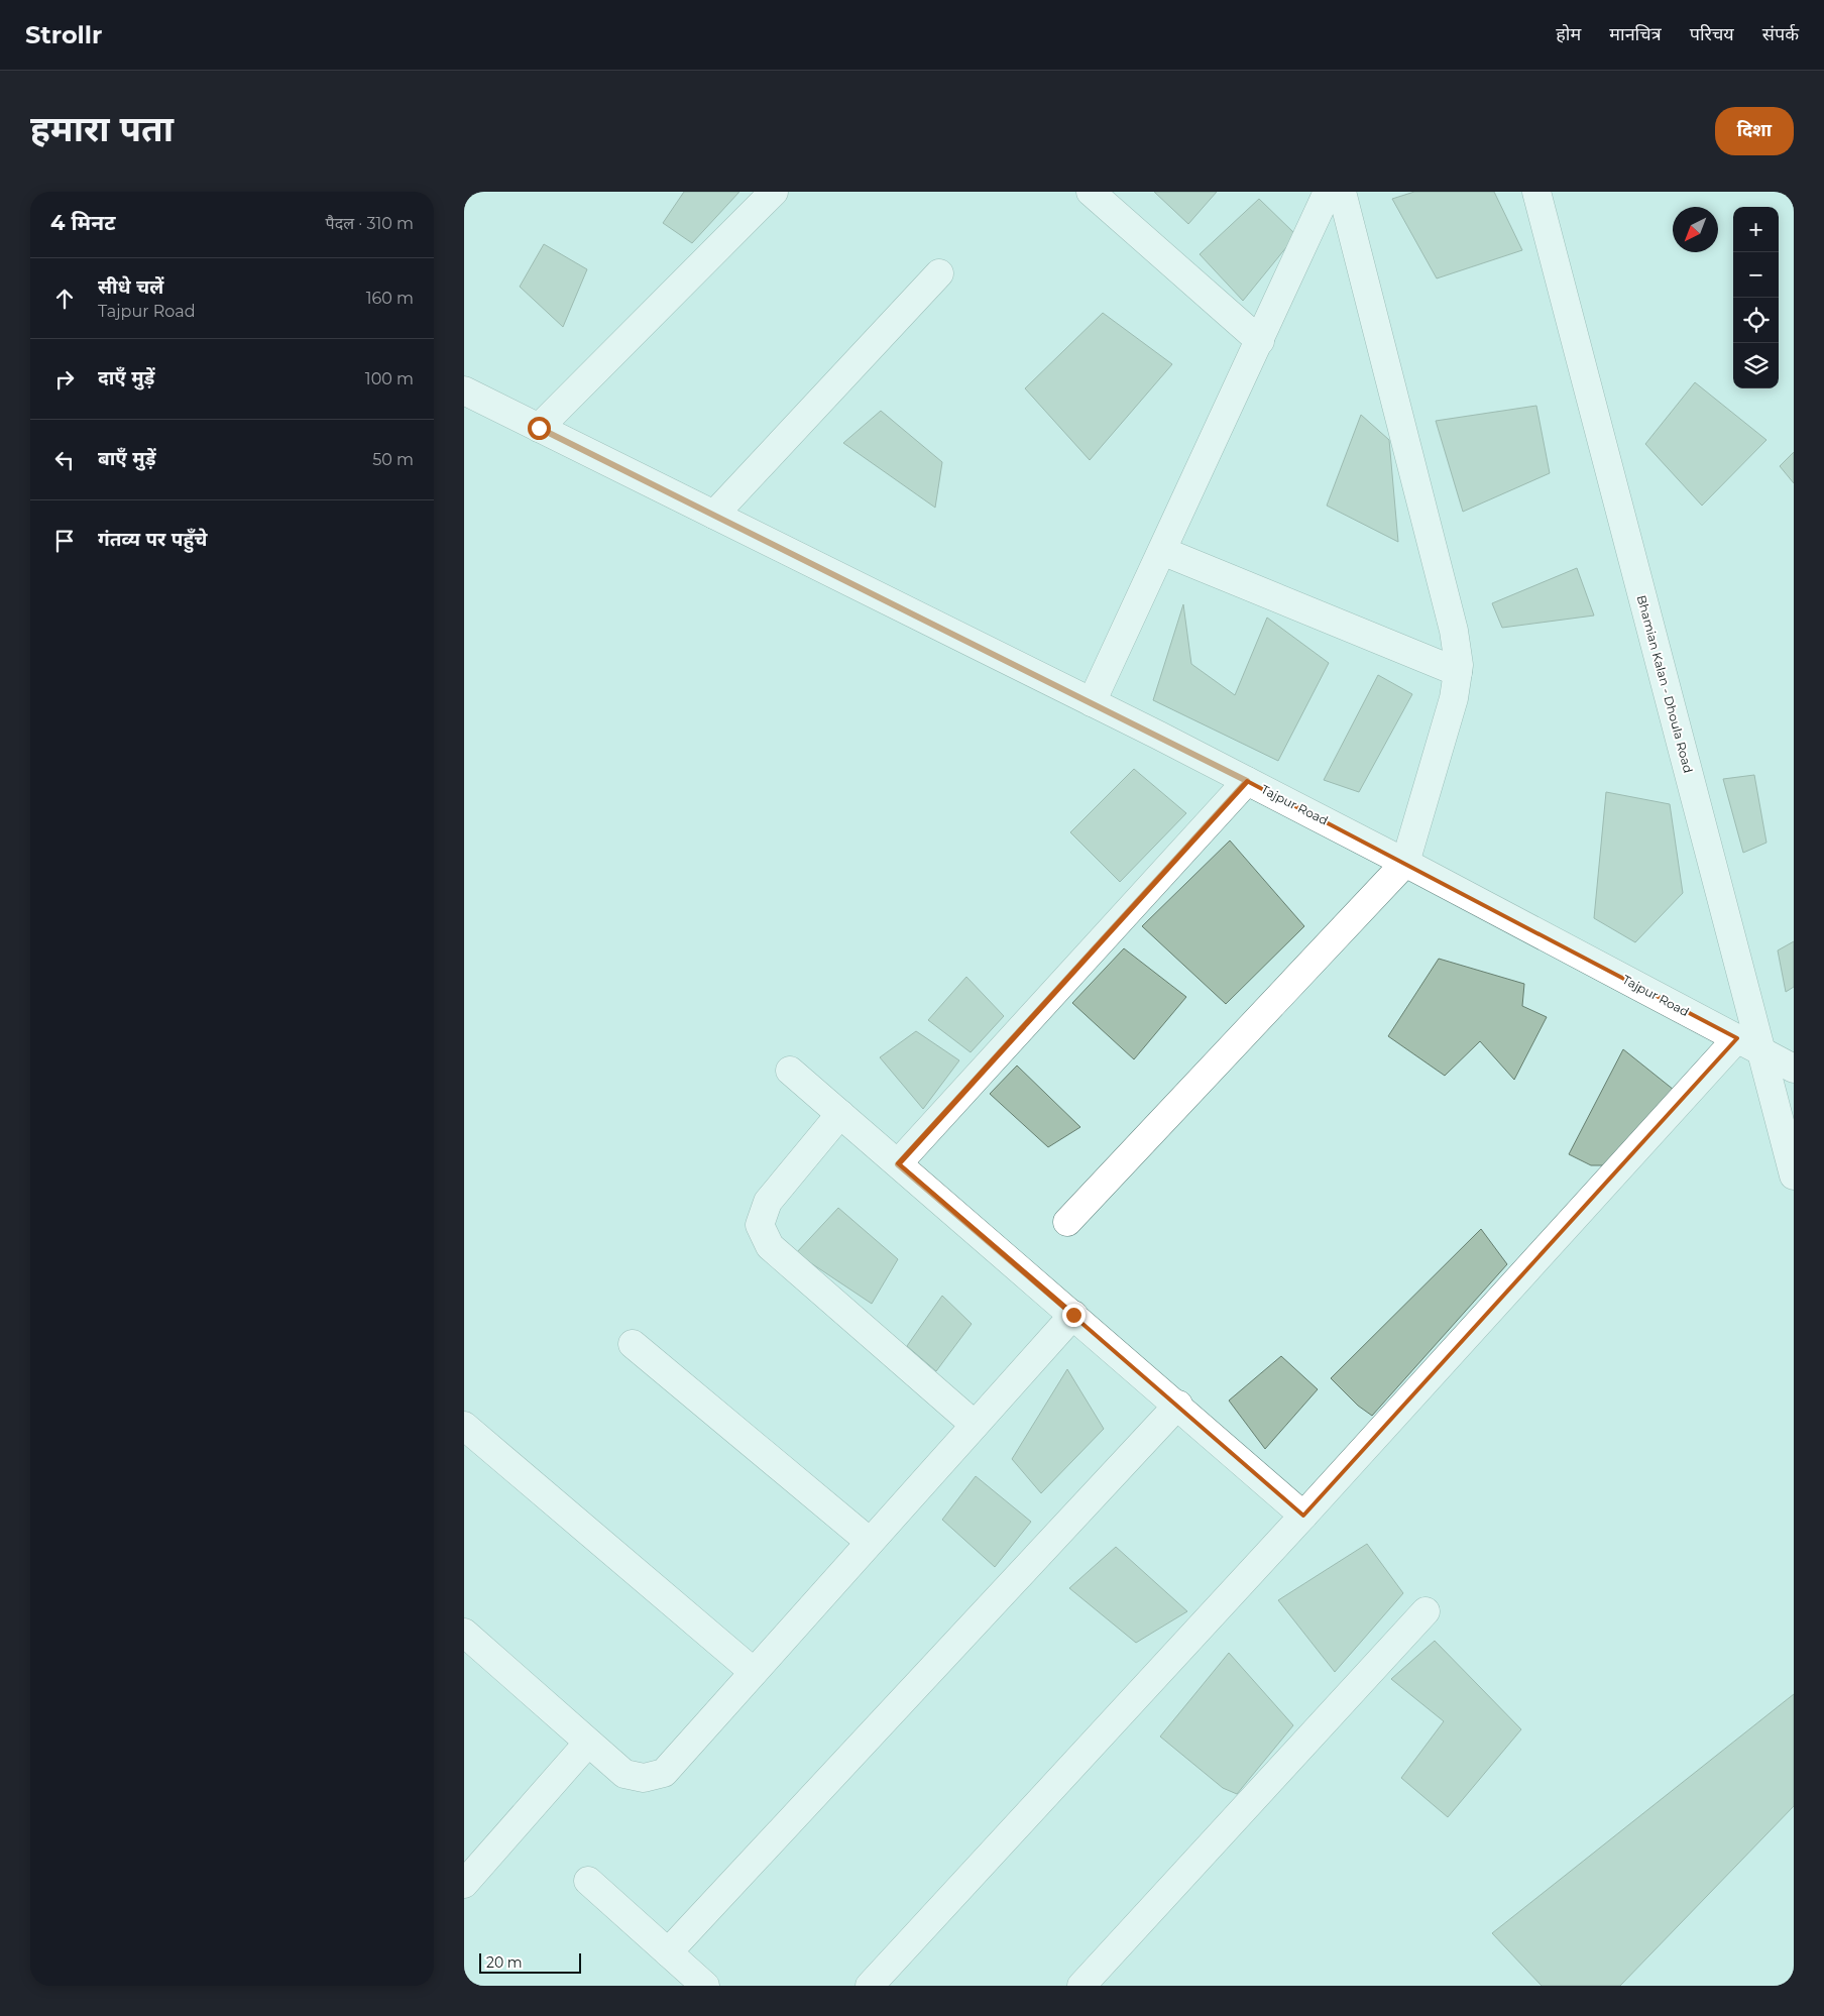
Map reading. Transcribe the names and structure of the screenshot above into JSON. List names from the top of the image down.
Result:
{
  "streets": {
    "street": ["Bhamian Kalan - Dhoula Road", "Tajpur Road"]
  },
  "crossings": [
    ["Bhamian Kalan - Dhoula Road", "Tajpur Road"]
  ],
  "scale_bar": "20 m",
  "north": "bottom left",
  "page": {
    "header": "Strollr",
    "nav": [
      "होम",
      "मानचित्र",
      "परिचय",
      "संपर्क"
    ],
    "title": "हमारा पता",
    "buttons": "दिशा",
    "heading": ["4 मिनट", "पैदल · 310 m"],
    "map_buttons": ["+", "−"],
    "list": [
      ["सीधे चलें", "Tajpur Road", "160 m"],
      ["दाएँ मुड़ें", "100 m"],
      ["बाएँ मुड़ें", "50 m"],
      "गंतव्य पर पहुँचे"
    ],
    "scale": "20 m"
  }
}
